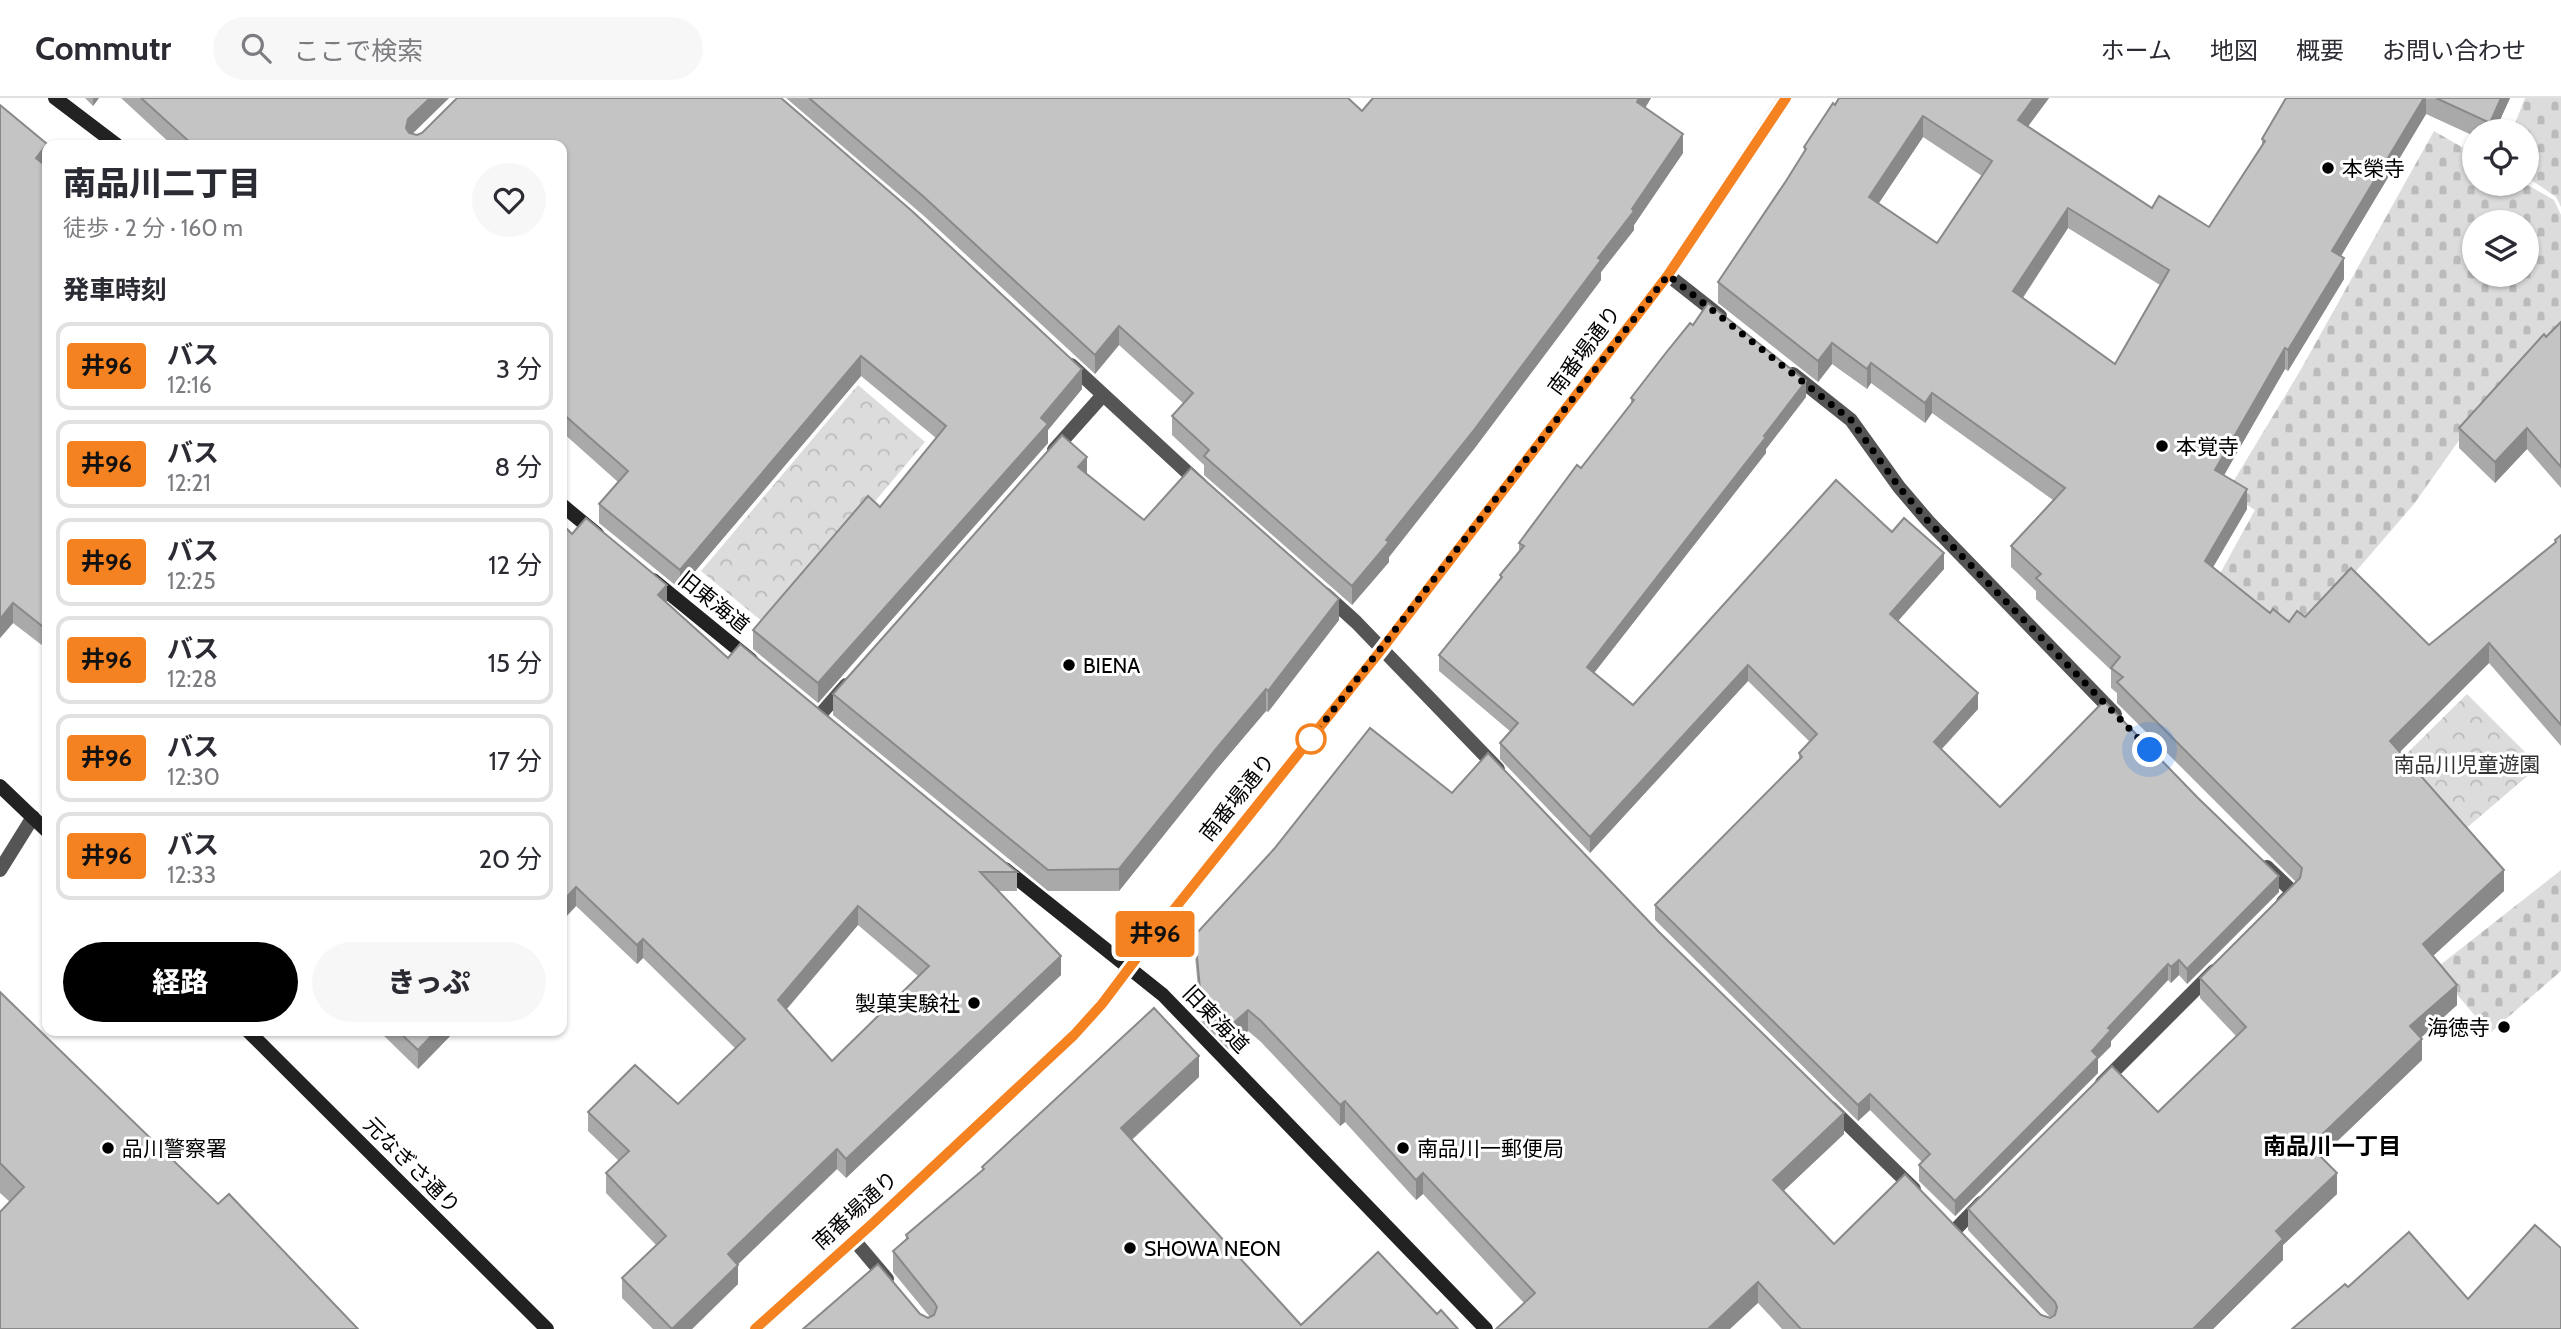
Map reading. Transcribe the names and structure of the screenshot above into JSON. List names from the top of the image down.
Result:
{
  "streets": {
    "street": ["南番場通り", "旧東海道", "元なぎさ通り"]
  },
  "crossings": [
    ["南番場通り", "旧東海道"]
  ],
  "districts": ["南品川一丁目"],
  "parks": ["南品川児童遊園"],
  "places": [
    "本榮寺",
    "本覚寺",
    "BIENA",
    "製菓実験社",
    "海徳寺",
    "品川警察署",
    "南品川一郵便局",
    "SHOWA NEON"
  ],
  "lines": ["bus line 井96"],
  "page": {
    "header": "Commutr",
    "search": "ここで検索",
    "nav": [
      "ホーム",
      "地図",
      "概要",
      "お問い合わせ"
    ],
    "on_map": "井96",
    "heading": [
      ["南品川二丁目", "徒歩 · 2 分 · 160 m"],
      "発車時刻"
    ],
    "list": [
      {
        "mark": "井96",
        "name": "バス",
        "note": "12:16",
        "value": "3 分"
      },
      {
        "mark": "井96",
        "name": "バス",
        "note": "12:21",
        "value": "8 分"
      },
      {
        "mark": "井96",
        "name": "バス",
        "note": "12:25",
        "value": "12 分"
      },
      {
        "mark": "井96",
        "name": "バス",
        "note": "12:28",
        "value": "15 分"
      },
      {
        "mark": "井96",
        "name": "バス",
        "note": "12:30",
        "value": "17 分"
      },
      {
        "mark": "井96",
        "name": "バス",
        "note": "12:33",
        "value": "20 分"
      }
    ],
    "buttons": ["経路", "きっぷ"]
  }
}
